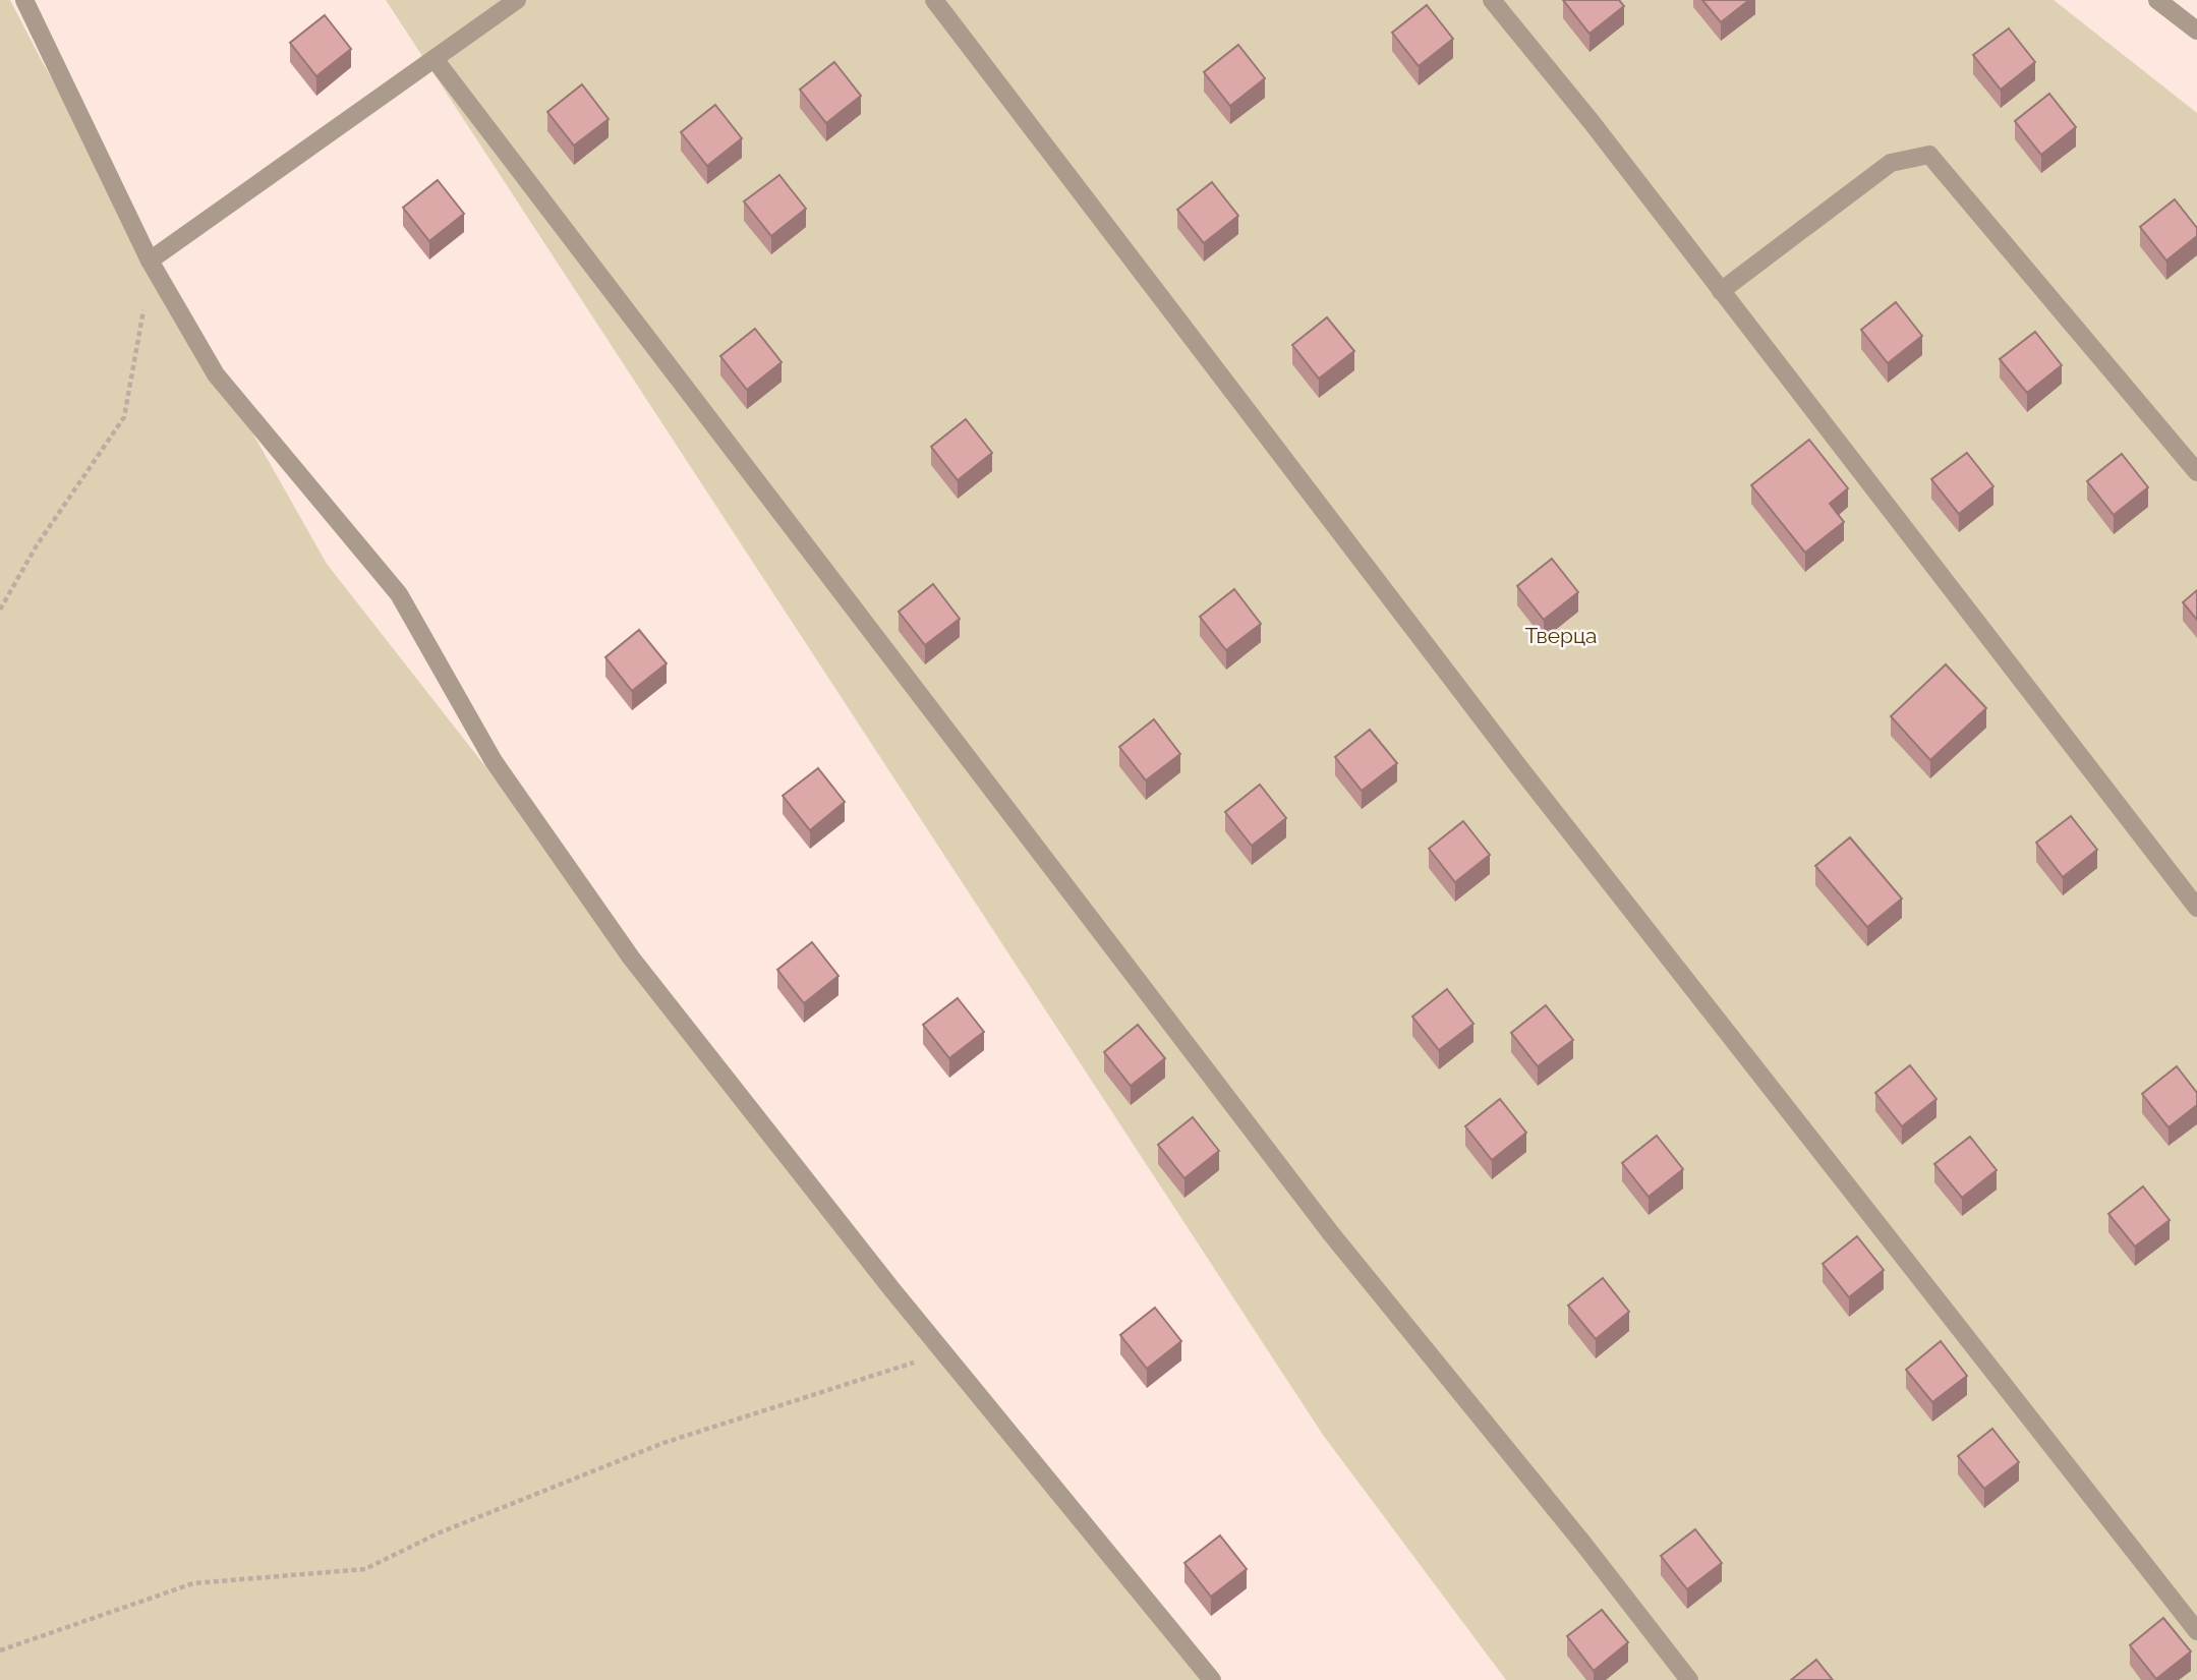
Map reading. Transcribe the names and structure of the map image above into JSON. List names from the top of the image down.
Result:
{
  "parks": ["Тверца"]
}
